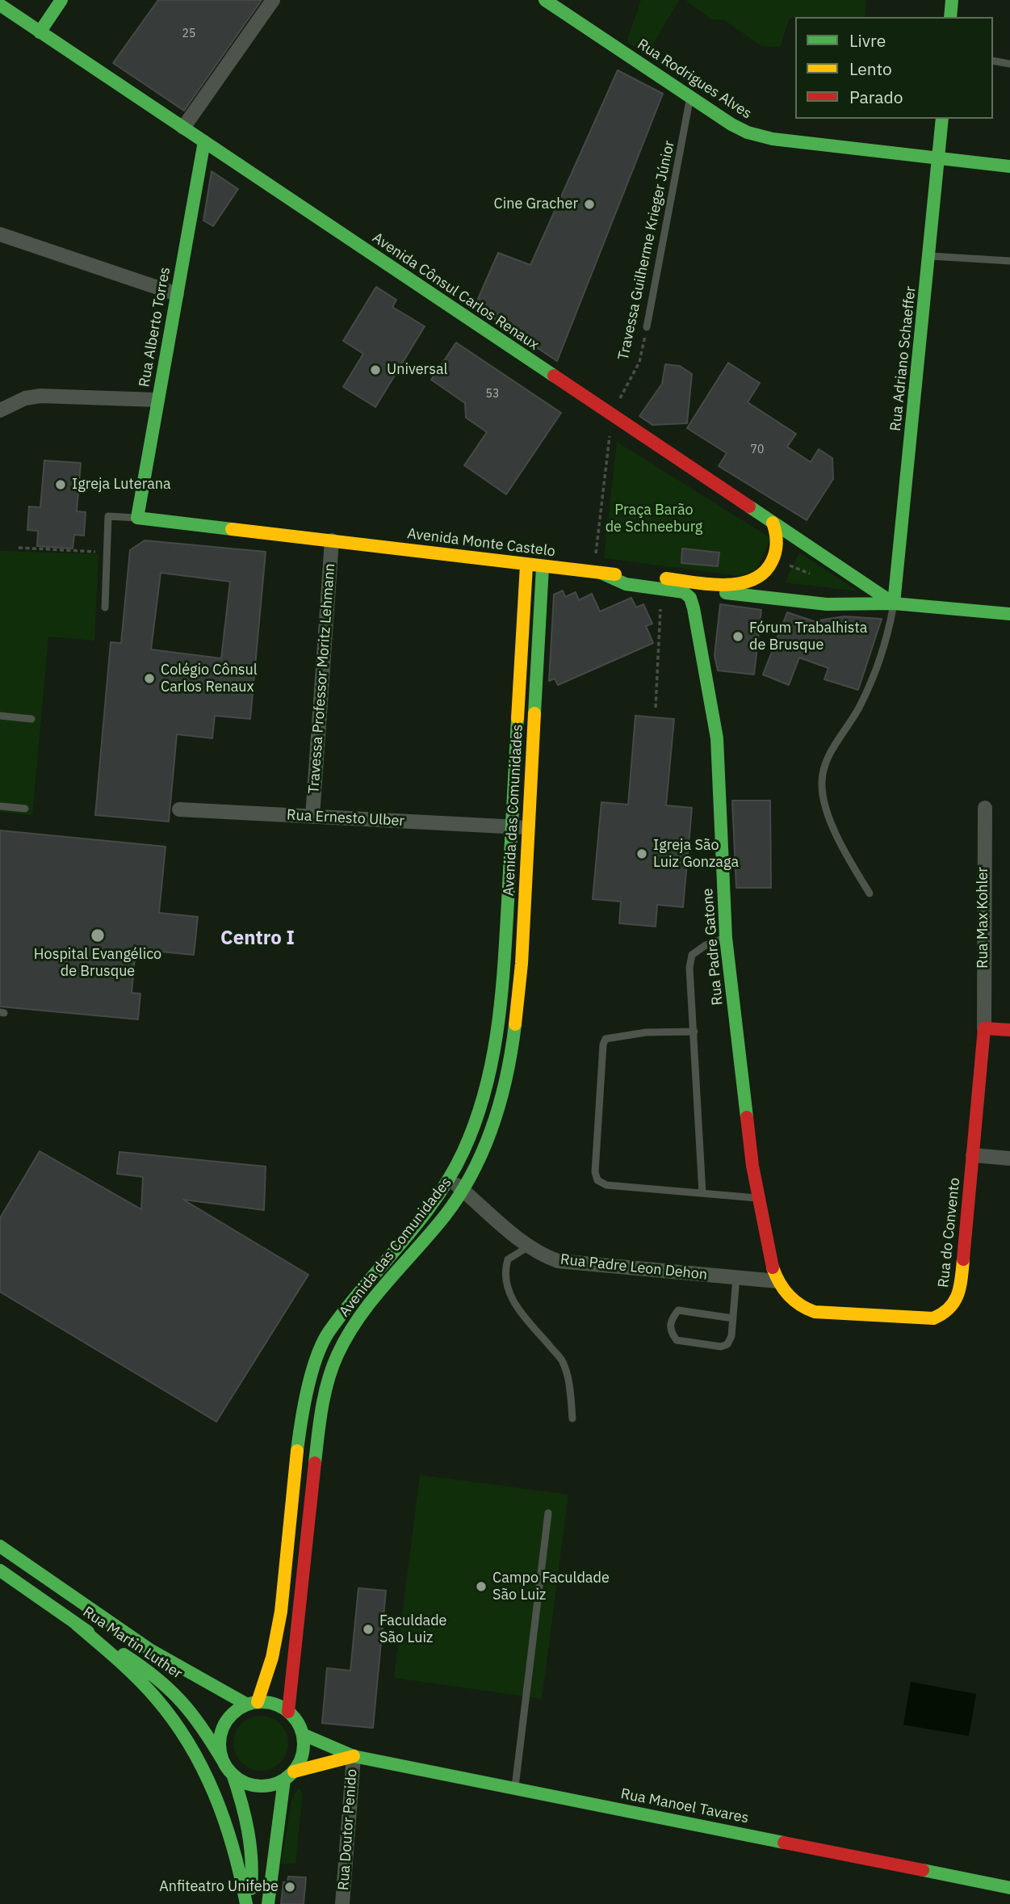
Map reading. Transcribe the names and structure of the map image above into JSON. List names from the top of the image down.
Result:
{
  "streets": {
    "main road": [
      "Rua Rodrigues Alves",
      "Avenida Cônsul Carlos Renaux",
      "Rua Alberto Torres",
      "Rua Adriano Schaeffer",
      "Avenida Monte Castelo",
      "Avenida das Comunidades",
      "Rua Padre Gatone",
      "Rua do Convento",
      "Rua Martin Luther",
      "Rua Manoel Tavares"
    ],
    "street": [
      "Travessa Professor Moritz Lehmann",
      "Rua Ernesto Ulber",
      "Rua Max Kohler",
      "Rua Padre Leon Dehon",
      "Rua Doutor Penido"
    ],
    "lane": ["Travessa Guilherme Krieger Júnior"]
  },
  "crossings": [
    ["Rua Rodrigues Alves", "Travessa Guilherme Krieger Júnior"],
    ["Rua Rodrigues Alves", "Rua Adriano Schaeffer"],
    ["Travessa Guilherme Krieger Júnior", "Avenida Cônsul Carlos Renaux"],
    ["Travessa Guilherme Krieger Júnior", "Avenida Monte Castelo"],
    ["Avenida Cônsul Carlos Renaux", "Rua Alberto Torres"],
    ["Avenida Cônsul Carlos Renaux", "Rua Adriano Schaeffer"],
    ["Rua Alberto Torres", "Avenida Monte Castelo"],
    ["Avenida Monte Castelo", "Travessa Professor Moritz Lehmann"],
    ["Avenida Monte Castelo", "Avenida das Comunidades"],
    ["Travessa Professor Moritz Lehmann", "Rua Ernesto Ulber"],
    ["Avenida das Comunidades", "Rua Ernesto Ulber"],
    ["Avenida das Comunidades", "Rua Padre Leon Dehon"],
    ["Avenida das Comunidades", "Rua Martin Luther"],
    ["Avenida das Comunidades", "Rua Manoel Tavares"],
    ["Rua Max Kohler", "Rua do Convento"],
    ["Rua Padre Gatone", "Rua do Convento"],
    ["Rua Padre Gatone", "Rua Padre Leon Dehon"],
    ["Rua do Convento", "Rua Padre Leon Dehon"],
    ["Rua Martin Luther", "Rua Manoel Tavares"],
    ["Rua Manoel Tavares", "Rua Doutor Penido"]
  ],
  "districts": ["Centro I"],
  "parks": ["Praça Barão de Schneeburg"],
  "places": [
    "Cine Gracher",
    "Universal",
    "Igreja Luterana",
    "Fórum Trabalhista de Brusque",
    "Colégio Cônsul Carlos Renaux",
    "Igreja São Luiz Gonzaga",
    "Hospital Evangélico de Brusque",
    "Campo Faculdade São Luiz",
    "Faculdade São Luiz",
    "Anfiteatro Unifebe"
  ],
  "house_numbers": ["25", "53", "70"],
  "legend": ["Livre", "Lento", "Parado"]
}
